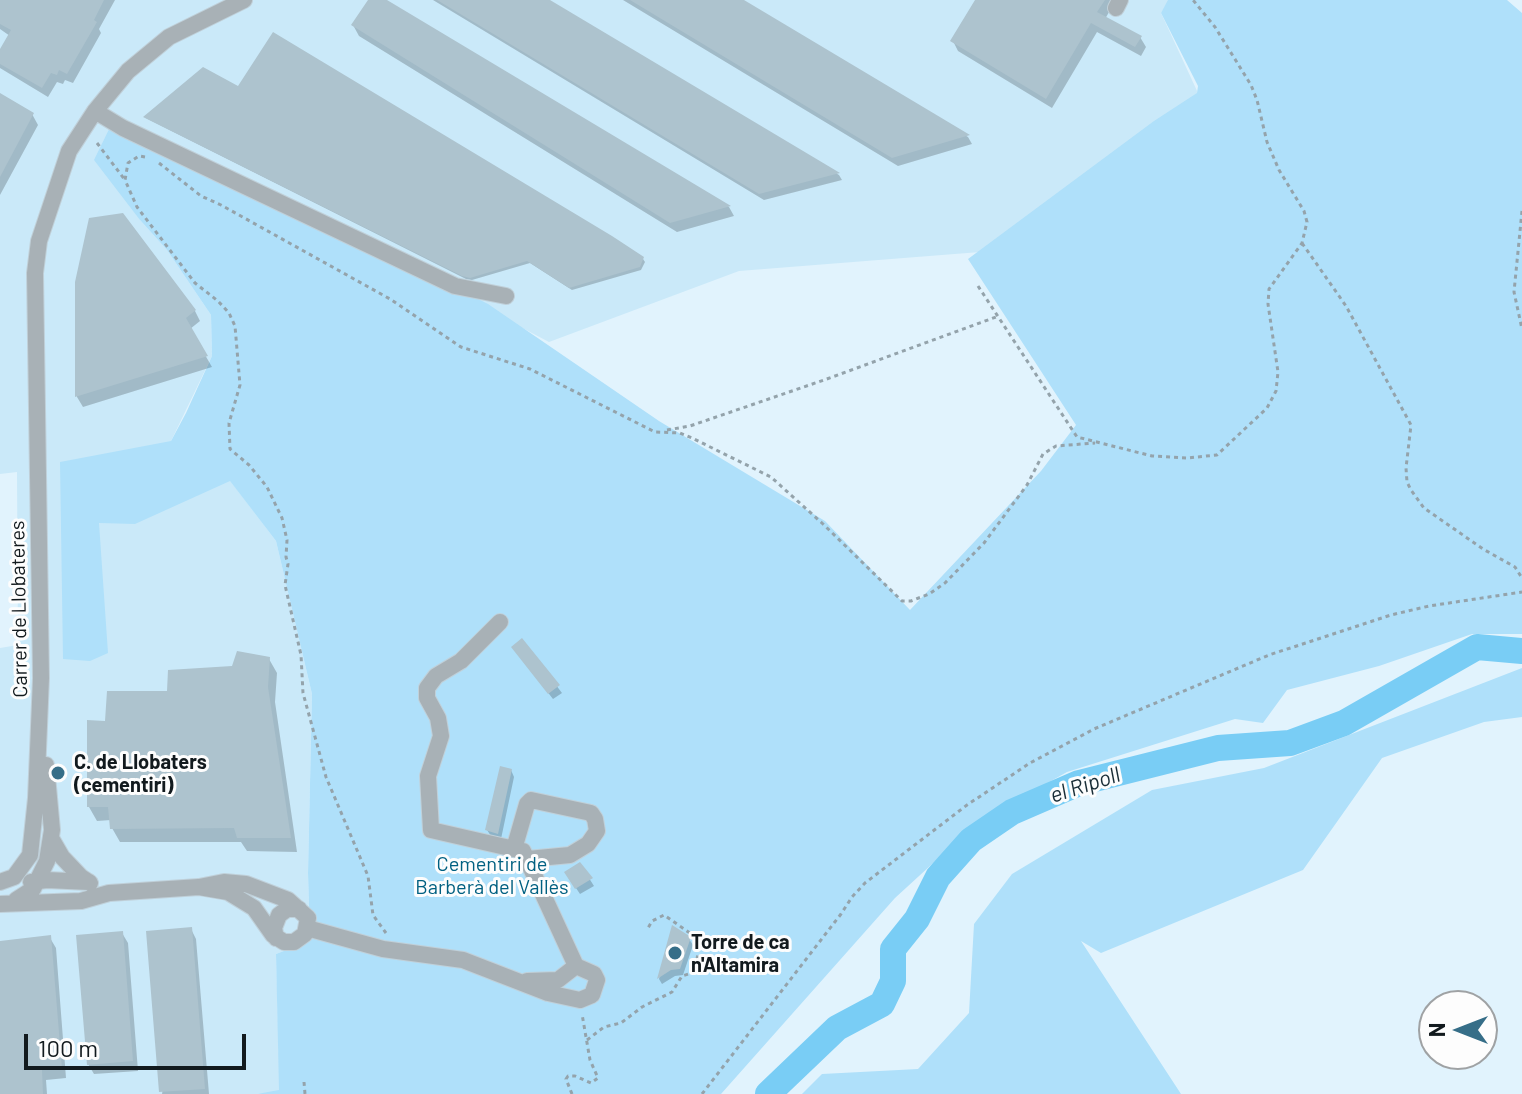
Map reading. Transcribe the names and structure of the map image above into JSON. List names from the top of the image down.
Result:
{
  "streets": {
    "street": ["Carrer de Llobateres"]
  },
  "water": ["el Ripoll"],
  "parks": ["Cementiri de Barberà del Vallès"],
  "places": ["C. de Llobaters (cementiri)", "Torre de ca n'Altamira"],
  "scale_bar": "100 m",
  "north": "left"
}
